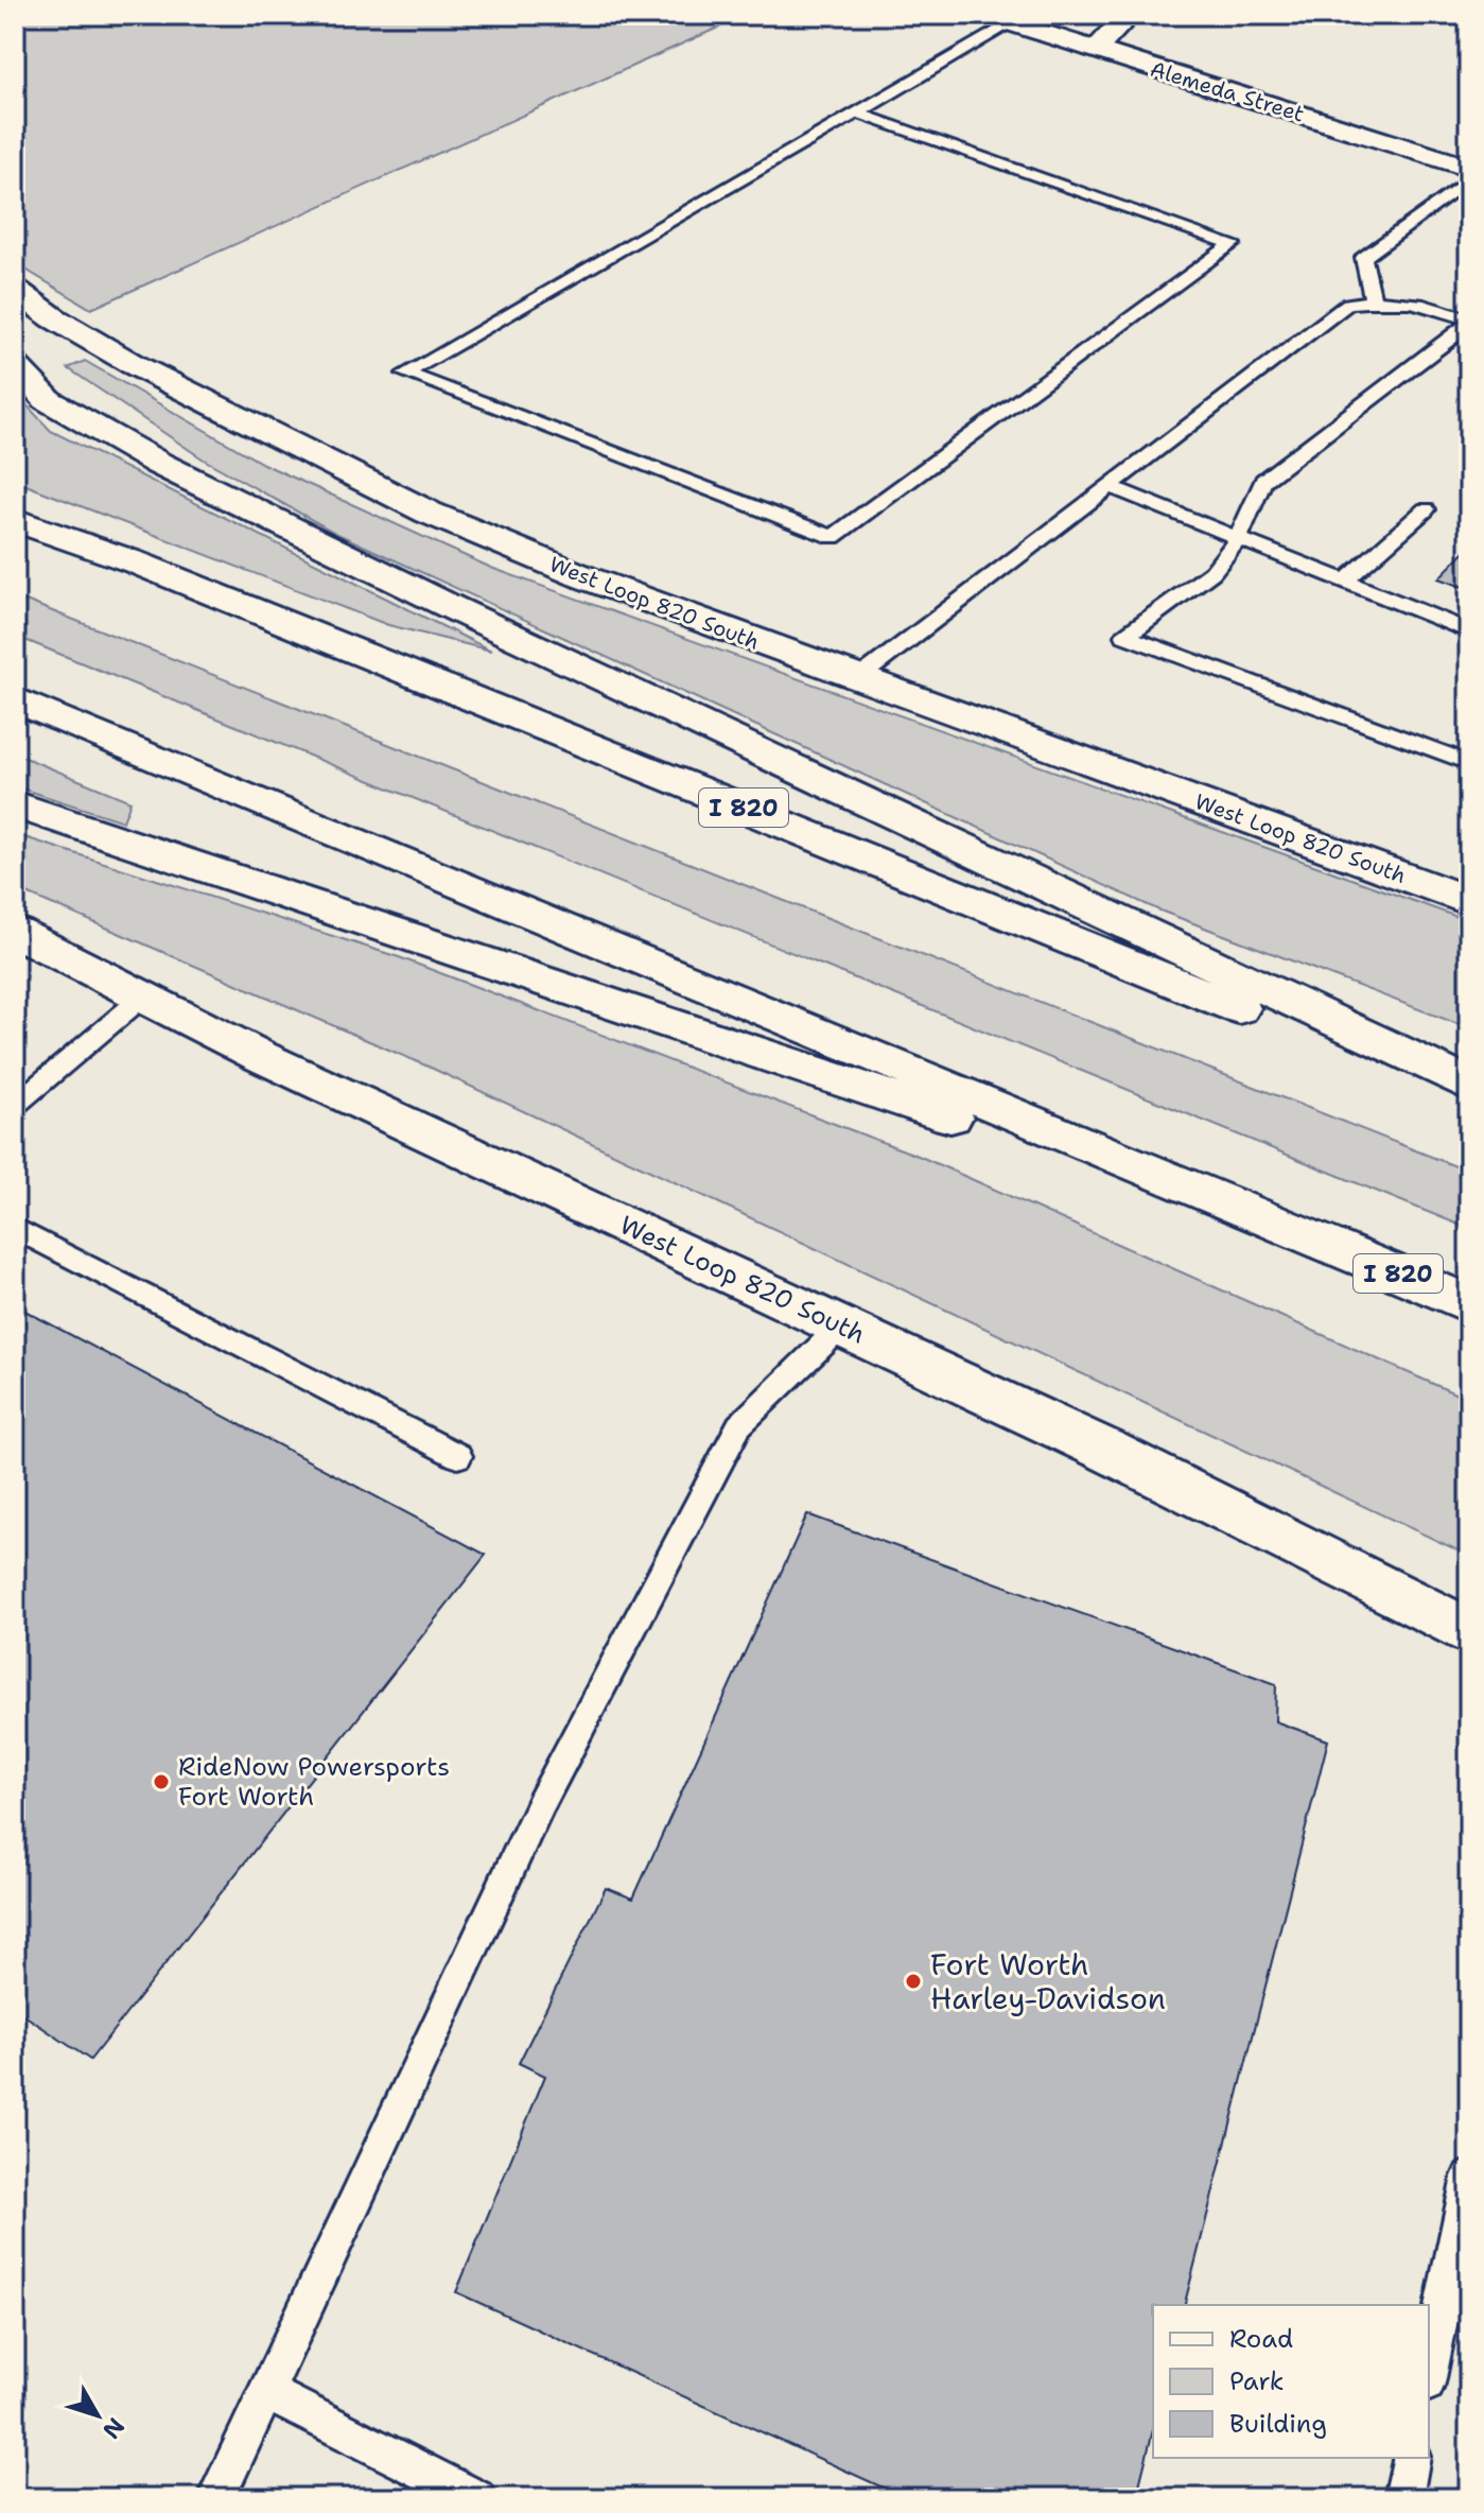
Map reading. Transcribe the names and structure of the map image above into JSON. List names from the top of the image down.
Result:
{
  "streets": {
    "main road": ["Alemeda Street", "West Loop 820 South", "I 820"]
  },
  "places": ["RideNow Powersports Fort Worth", "Fort Worth Harley-Davidson"],
  "legend": ["Road", "Park", "Building"],
  "north": "bottom right"
}
